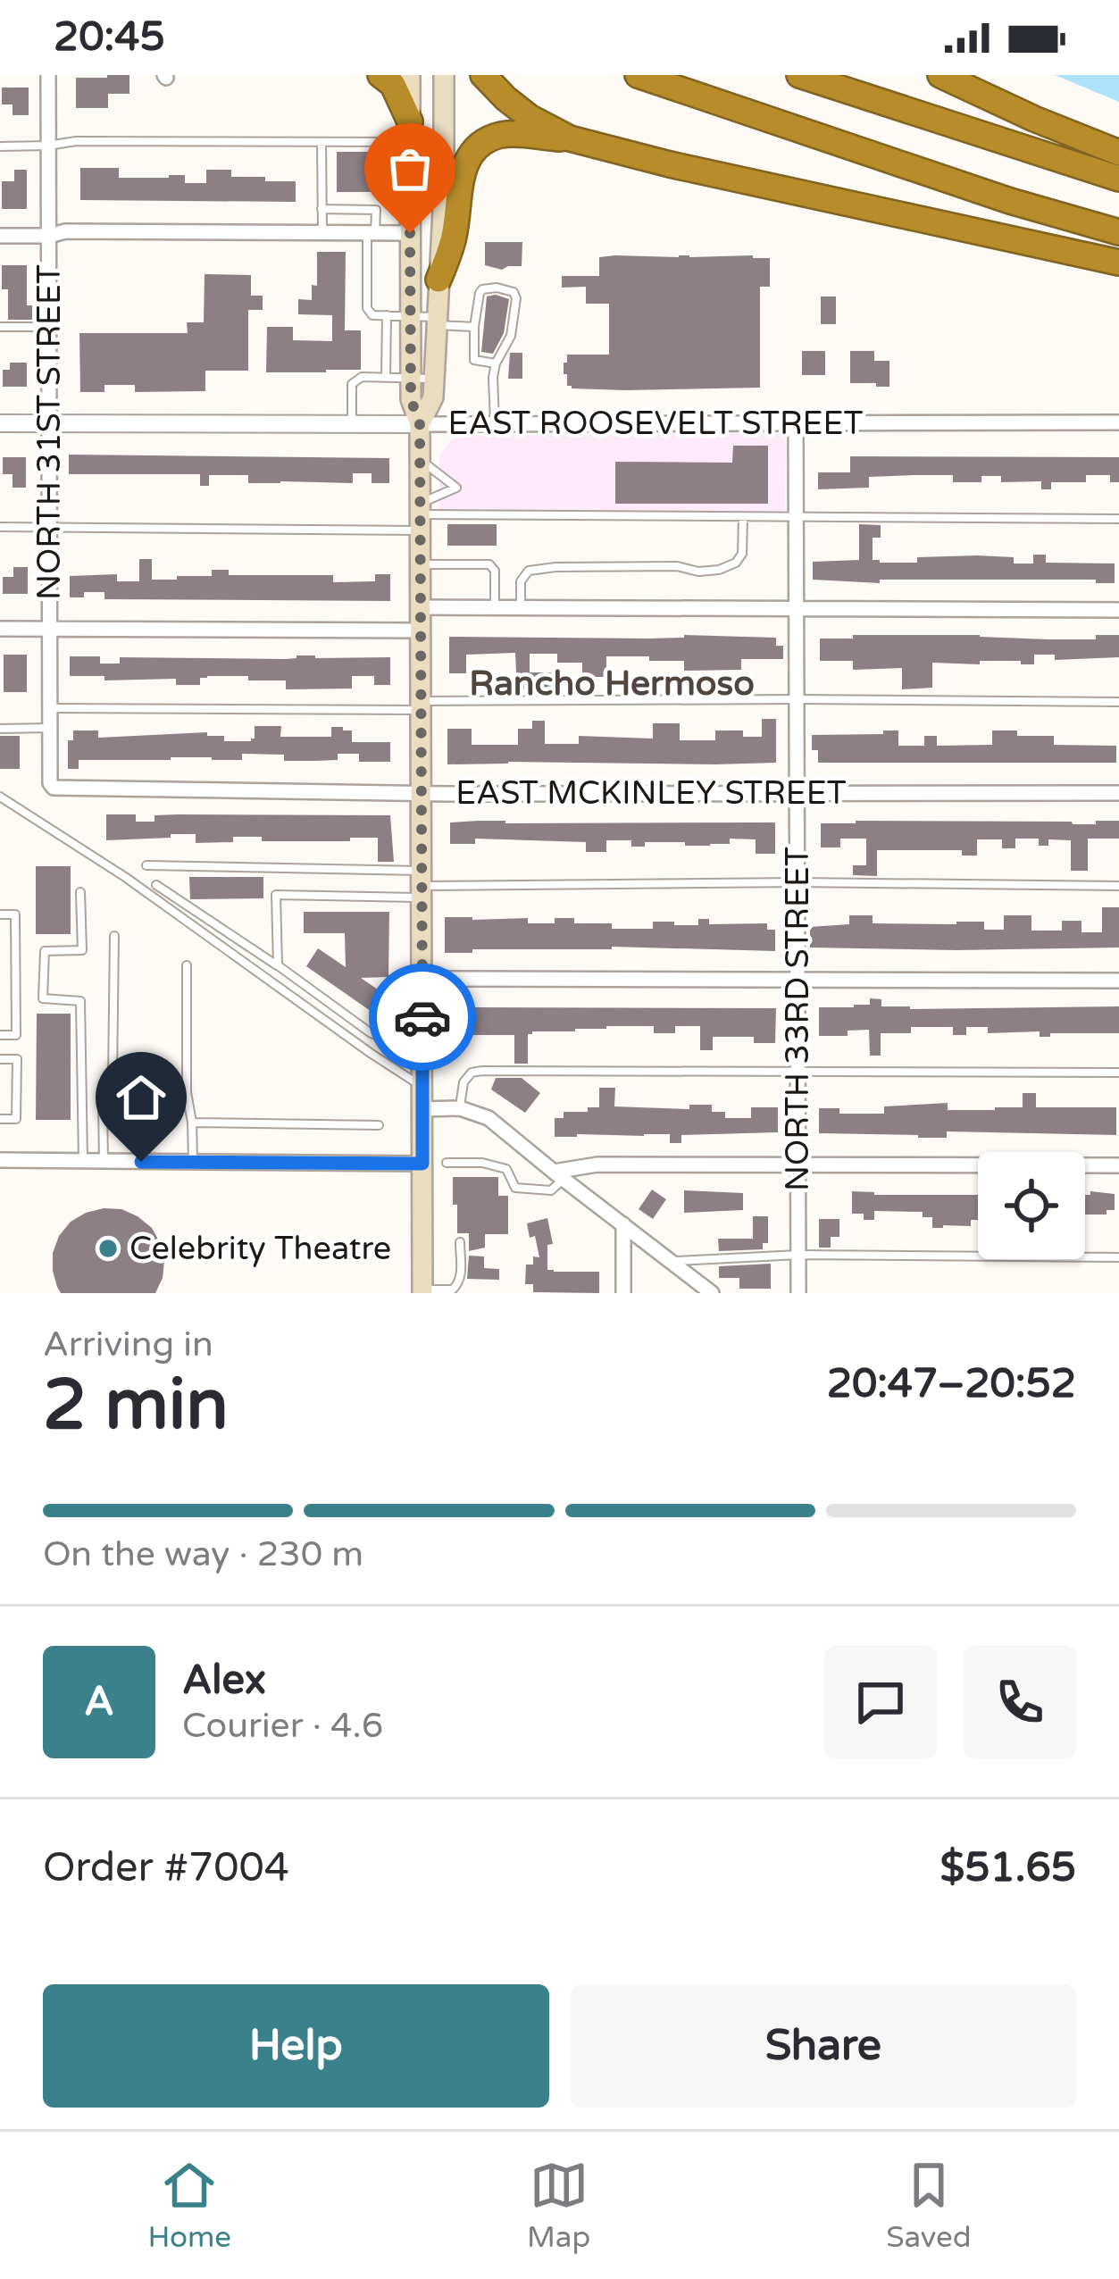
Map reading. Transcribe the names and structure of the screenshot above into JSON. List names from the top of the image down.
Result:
{
  "streets": {
    "street": [
      "EAST ROOSEVELT STREET",
      "NORTH 31ST STREET",
      "EAST MCKINLEY STREET",
      "NORTH 33RD STREET"
    ]
  },
  "crossings": [
    ["EAST ROOSEVELT STREET", "NORTH 31ST STREET"],
    ["EAST ROOSEVELT STREET", "NORTH 33RD STREET"],
    ["NORTH 31ST STREET", "EAST MCKINLEY STREET"],
    ["EAST MCKINLEY STREET", "NORTH 33RD STREET"]
  ],
  "districts": ["Rancho Hermoso"],
  "places": ["Celebrity Theatre"],
  "page": {
    "status": "20:45",
    "heading": ["2 min", "Arriving in", "20:47–20:52"],
    "panel": [
      "Alex",
      "Courier · 4.6",
      "Order #7004",
      "$51.65"
    ],
    "bar": "On the way · 230 m",
    "round": "A",
    "buttons": ["Help", "Share"],
    "tabs": ["Home", "Map", "Saved"]
  }
}
